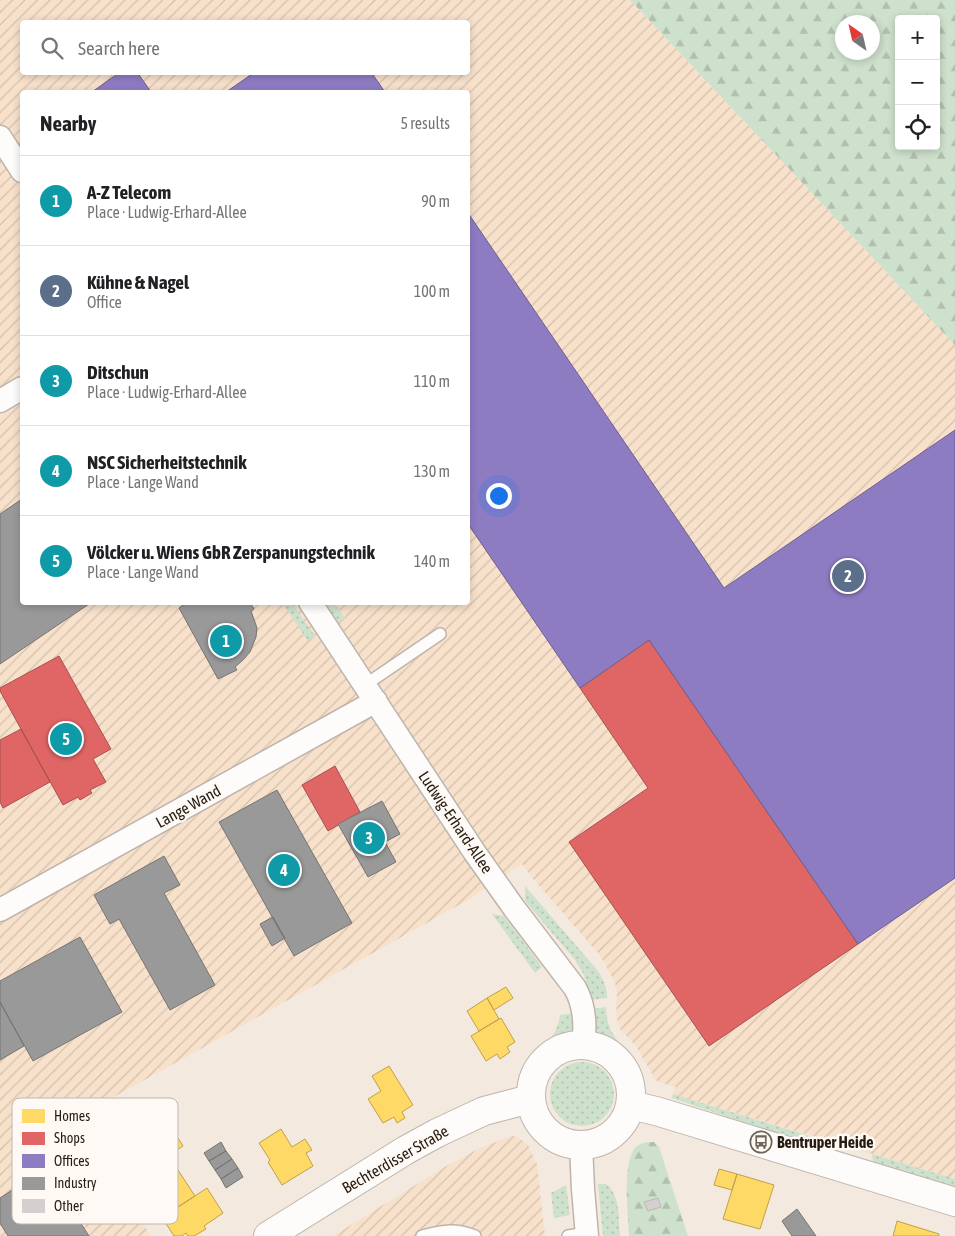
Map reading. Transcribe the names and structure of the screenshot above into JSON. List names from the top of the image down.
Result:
{
  "streets": {
    "street": ["Lange Wand", "Ludwig-Erhard-Allee", "Bechterdisser Straße"]
  },
  "crossings": [
    ["Lange Wand", "Ludwig-Erhard-Allee"],
    ["Ludwig-Erhard-Allee", "Bechterdisser Straße"]
  ],
  "places": {
    "bus stop": ["Bentruper Heide"]
  },
  "legend": [
    "Homes",
    "Shops",
    "Offices",
    "Industry",
    "Other"
  ],
  "north": "top left",
  "page": {
    "map_buttons": ["+", "−"],
    "search": "Search here",
    "heading": ["Nearby", "5 results"],
    "list": [
      {
        "mark": "1",
        "name": "A-Z Telecom",
        "note": "Place · Ludwig-Erhard-Allee",
        "value": "90 m"
      },
      {
        "mark": "2",
        "name": "Kühne & Nagel",
        "note": "Office",
        "value": "100 m"
      },
      {
        "mark": "3",
        "name": "Ditschun",
        "note": "Place · Ludwig-Erhard-Allee",
        "value": "110 m"
      },
      {
        "mark": "4",
        "name": "NSC Sicherheitstechnik",
        "note": "Place · Lange Wand",
        "value": "130 m"
      },
      {
        "mark": "5",
        "name": "Völcker u. Wiens GbR Zerspanungstechnik",
        "note": "Place · Lange Wand",
        "value": "140 m"
      }
    ],
    "pins": [
      "2",
      "1",
      "5",
      "3",
      "4"
    ]
  }
}
